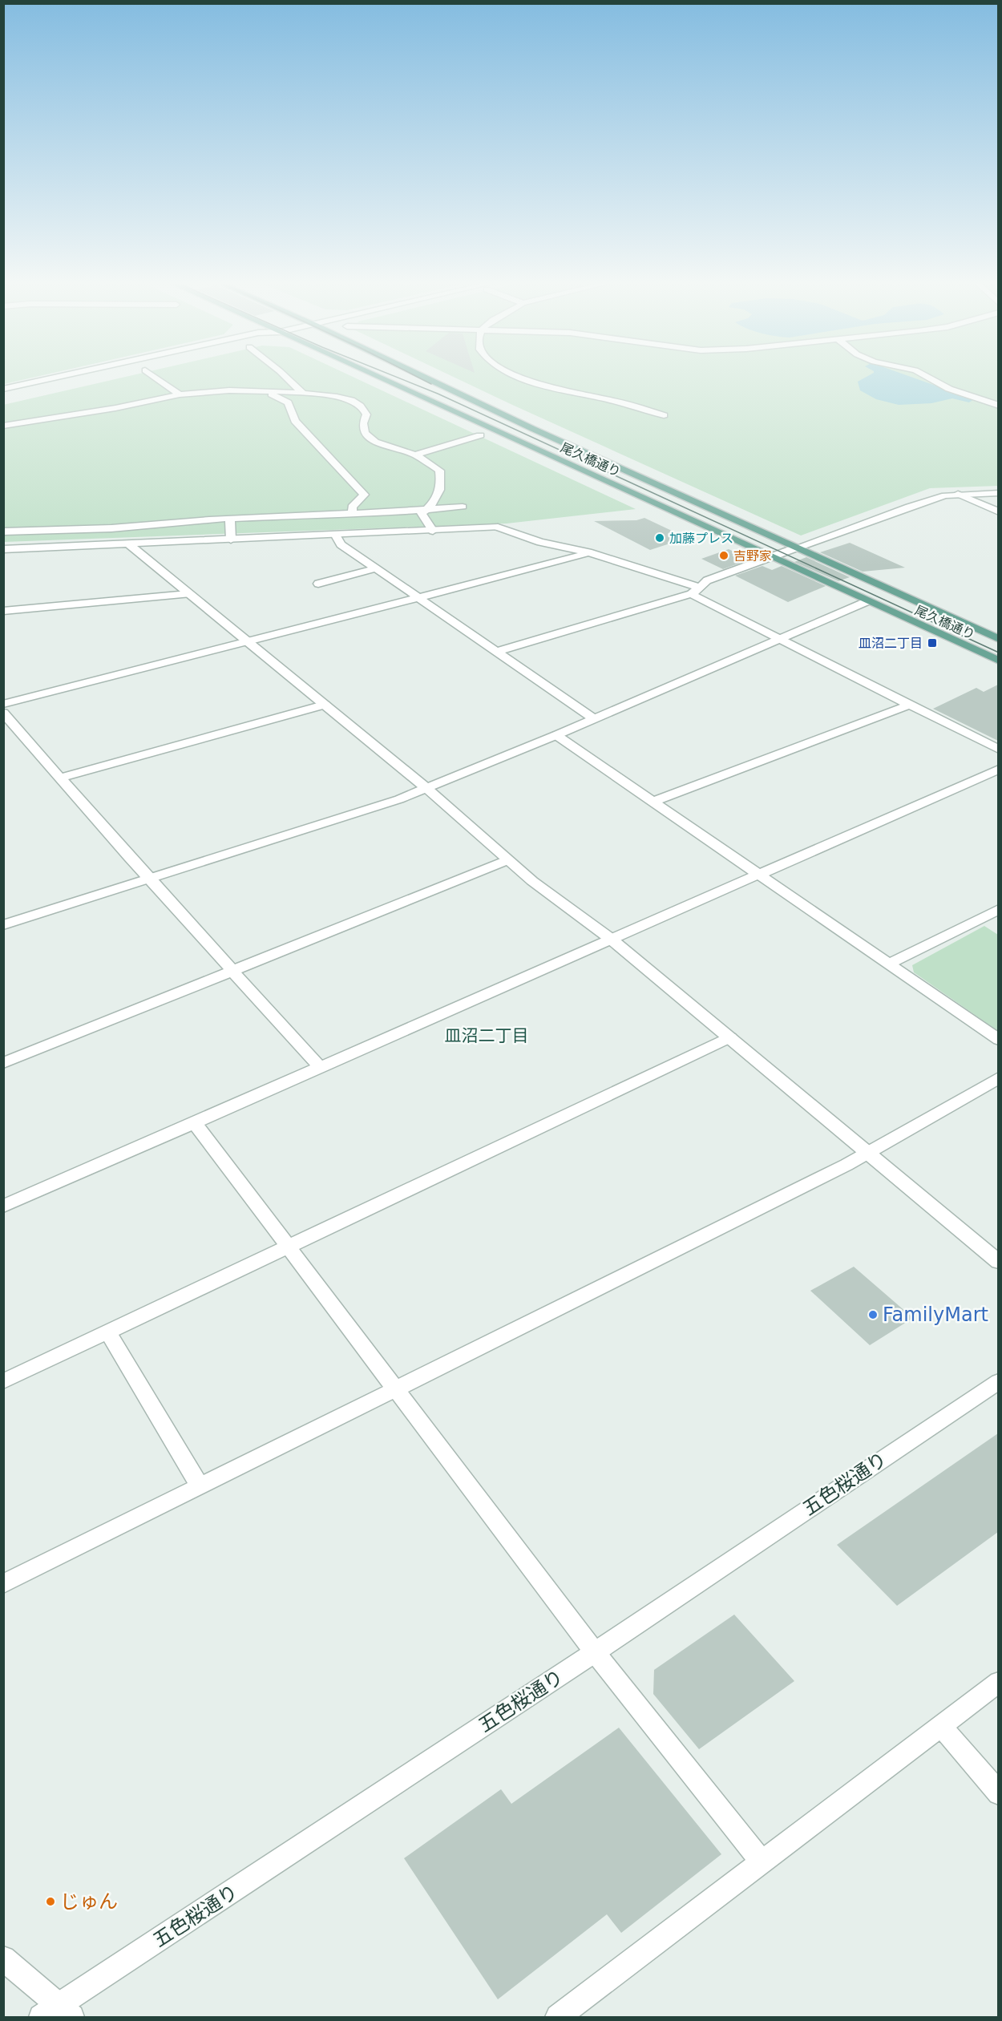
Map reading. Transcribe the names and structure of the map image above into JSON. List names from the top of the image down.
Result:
{
  "streets": {
    "main road": ["尾久橋通り"],
    "street": ["五色桜通り"]
  },
  "districts": ["皿沼二丁目"],
  "places": {
    "other": [
      "加藤プレス",
      "吉野家",
      "FamilyMart",
      "じゅん"
    ],
    "transit": ["皿沼二丁目"]
  }
}
